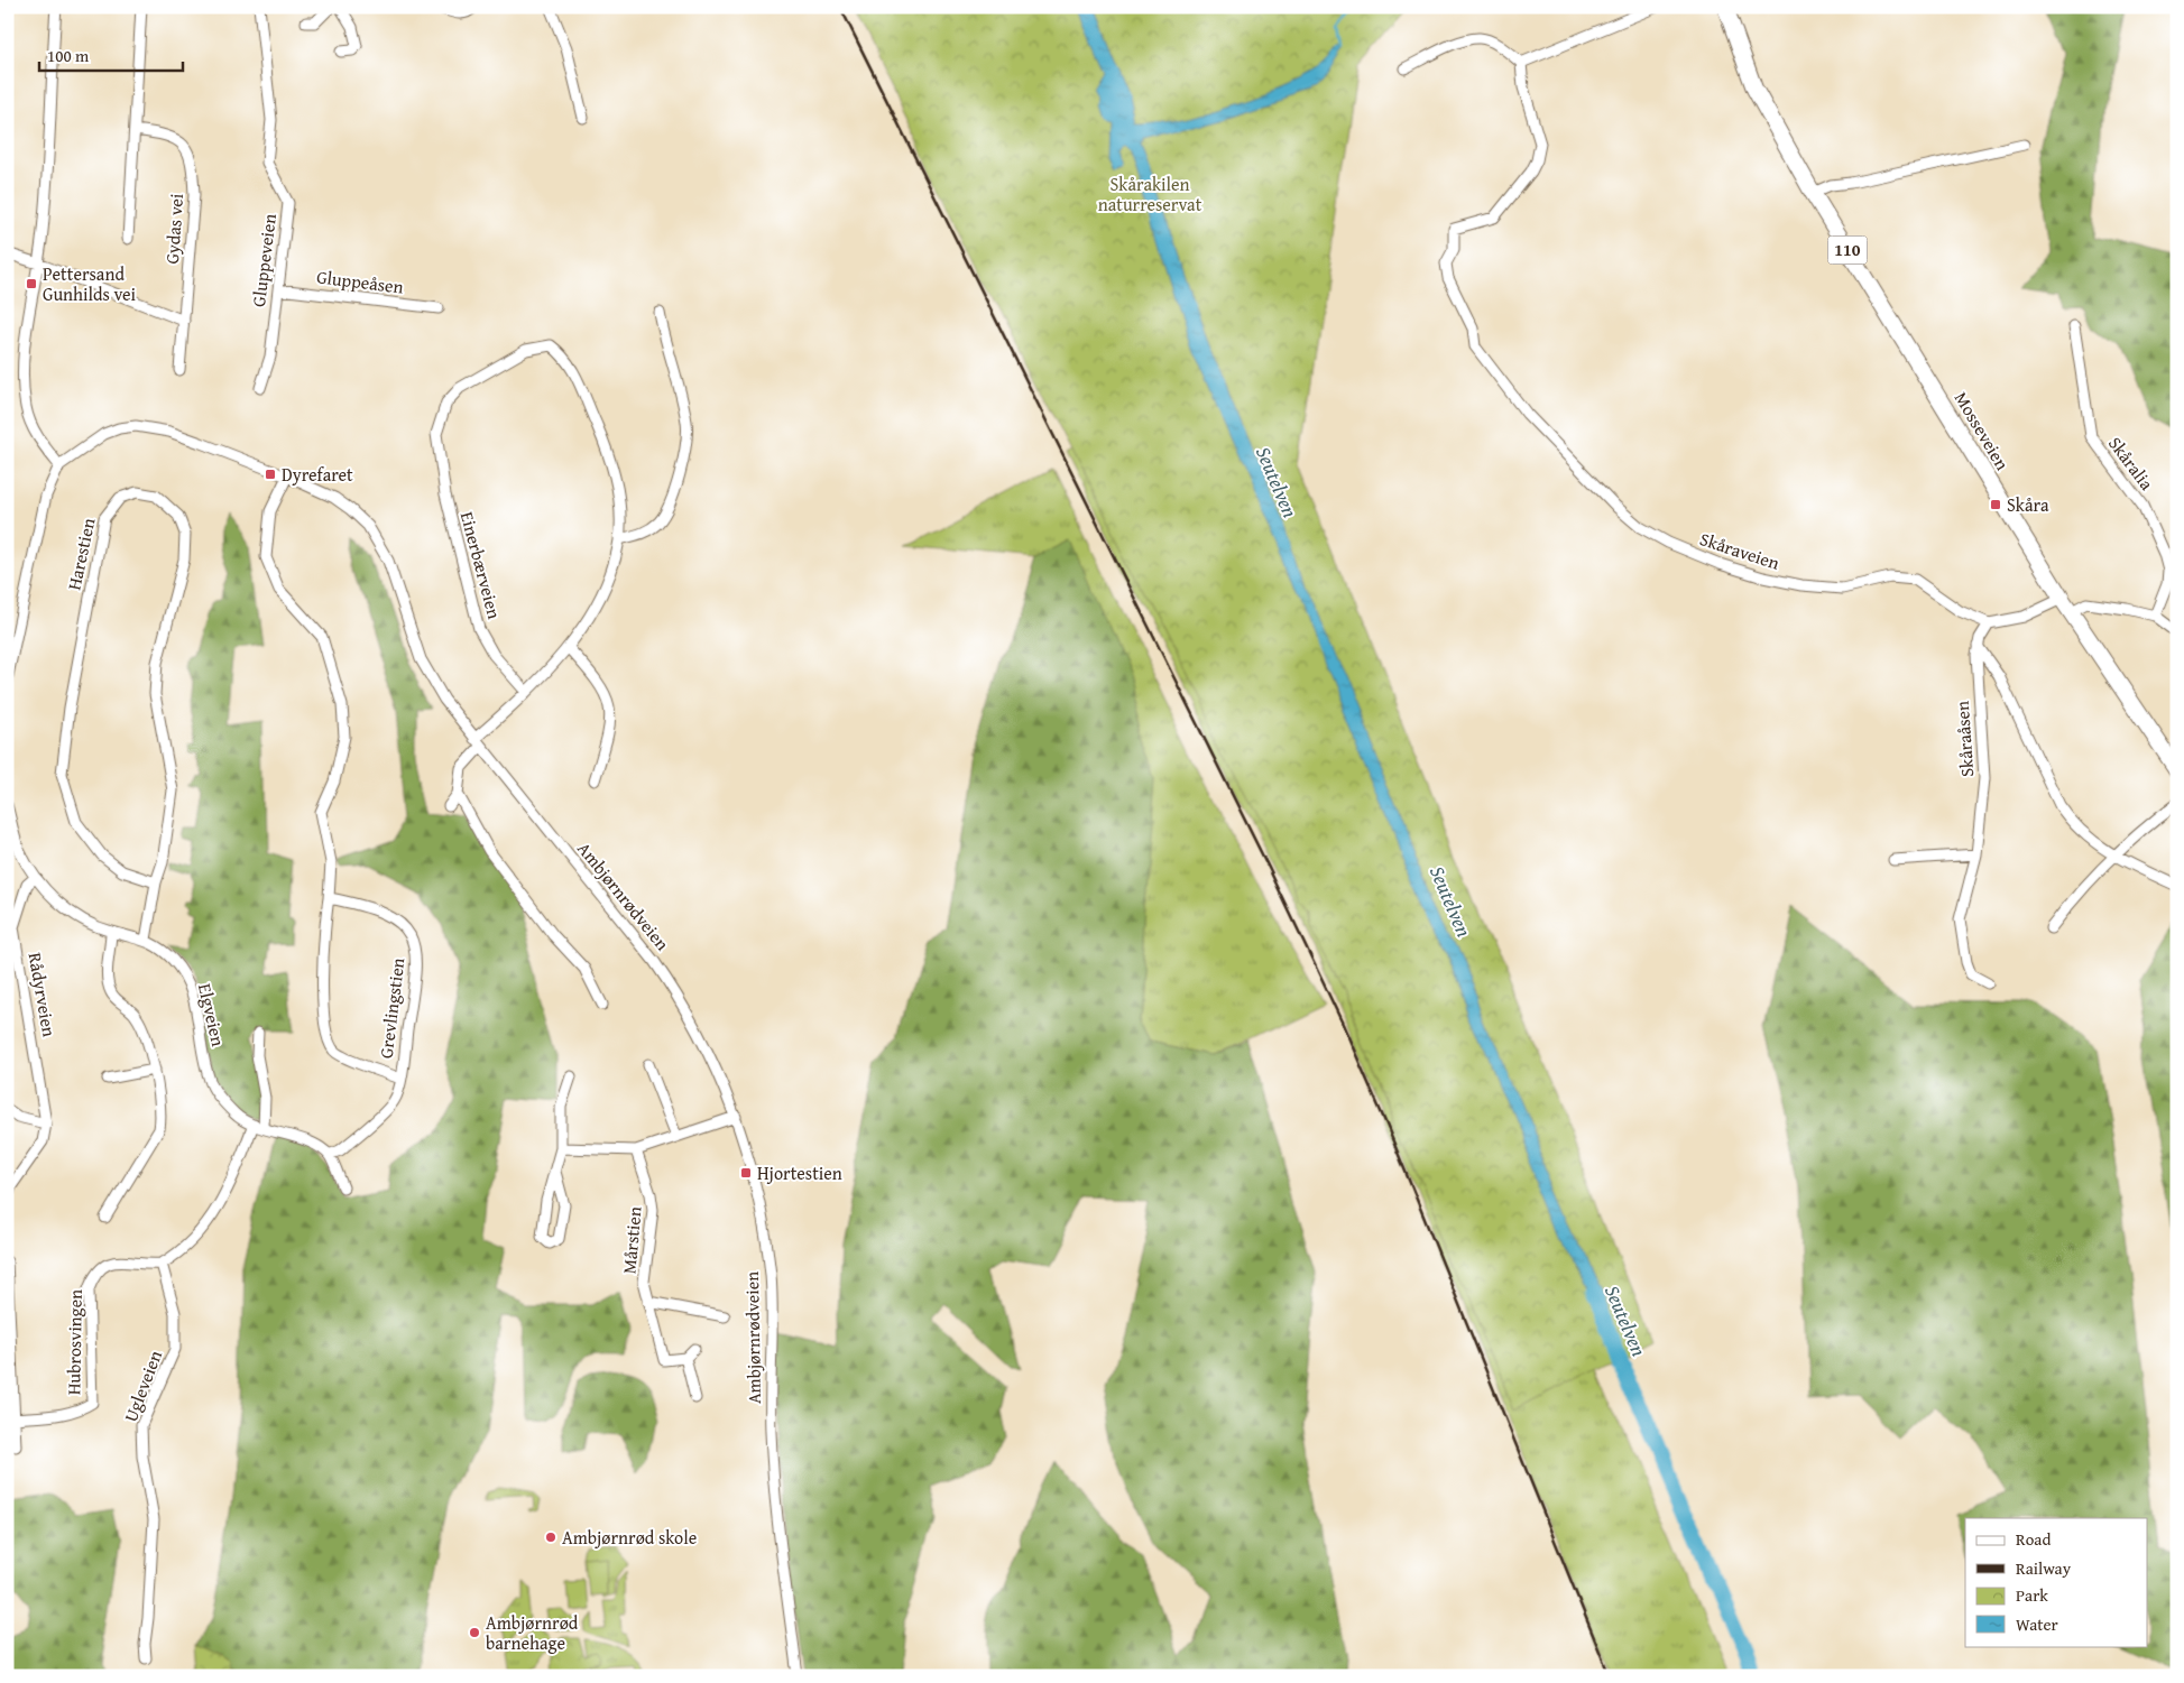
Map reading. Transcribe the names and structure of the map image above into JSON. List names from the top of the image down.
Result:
{
  "streets": {
    "highway": ["110", "Mosseveien"],
    "street": [
      "Gydas vei",
      "Gluppeveien",
      "Gluppeåsen",
      "Skåralia",
      "Skåraveien",
      "Harestien",
      "Einerbærveien",
      "Skåraåsen",
      "Ambjørnrødveien",
      "Rådyrveien",
      "Grevlingstien",
      "Elgveien",
      "Mårstien",
      "Hubrosvingen",
      "Ugleveien"
    ]
  },
  "crossings": [
    ["Gluppeveien", "Gluppeåsen"],
    ["Skåraveien", "Skåraåsen"],
    ["Harestien", "Elgveien"],
    ["Ambjørnrødveien", "Grevlingstien"],
    ["Rådyrveien", "Elgveien"],
    ["Grevlingstien", "Elgveien"],
    ["Hubrosvingen", "Ugleveien"]
  ],
  "water": ["Seutelven"],
  "parks": ["Skårakilen naturreservat"],
  "places": {
    "transit": [
      "Pettersand Gunhilds vei",
      "Dyrefaret",
      "Skåra",
      "Hjortestien"
    ],
    "other": ["Ambjørnrød skole", "Ambjørnrød barnehage"]
  },
  "legend": [
    "Road",
    "Railway",
    "Park",
    "Water"
  ],
  "scale_bar": "100 m"
}
